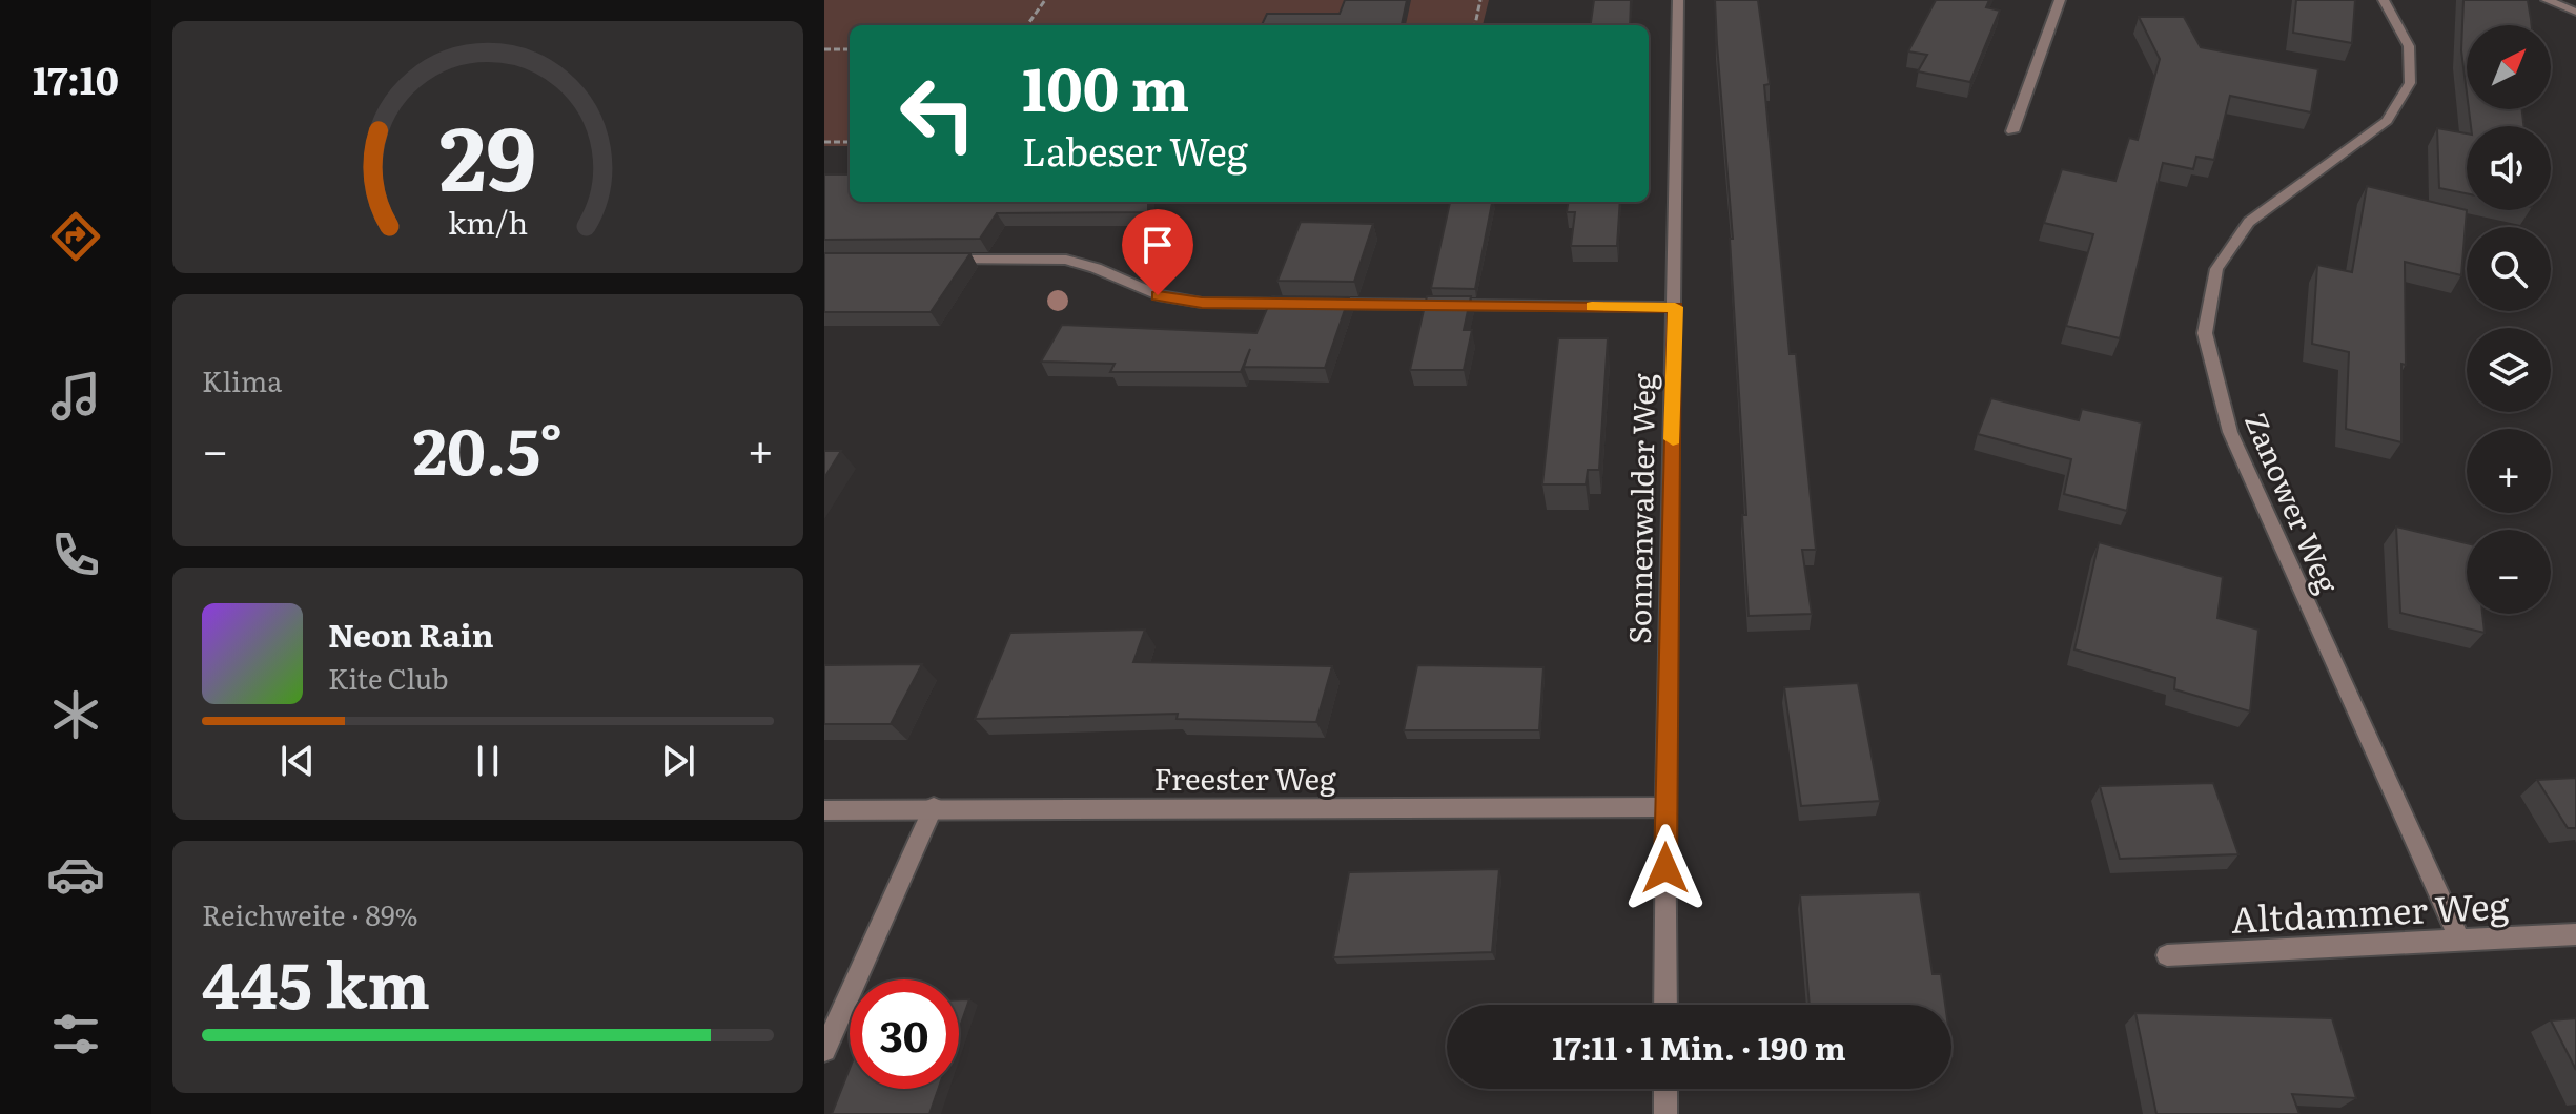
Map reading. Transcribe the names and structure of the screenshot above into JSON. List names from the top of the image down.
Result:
{
  "streets": {
    "street": [
      "Zanower Weg",
      "Sonnenwalder Weg",
      "Freester Weg",
      "Altdammer Weg"
    ]
  },
  "crossings": [
    ["Zanower Weg", "Altdammer Weg"],
    ["Sonnenwalder Weg", "Freester Weg"]
  ],
  "north": "top right",
  "page": {
    "tabs": "17:10",
    "map_buttons": ["+", "−"],
    "turn": ["100 m", "Labeser Weg"],
    "tile": [
      "Klima",
      ["Reichweite · 89%", "445 km"]
    ],
    "heat": ["−", "20.5°", "+"],
    "song": ["Neon Rain", "Kite Club"],
    "limit": "30",
    "trip": "17:11 · 1 Min. · 190 m",
    "gauge": ["29", "km/h"]
  }
}
